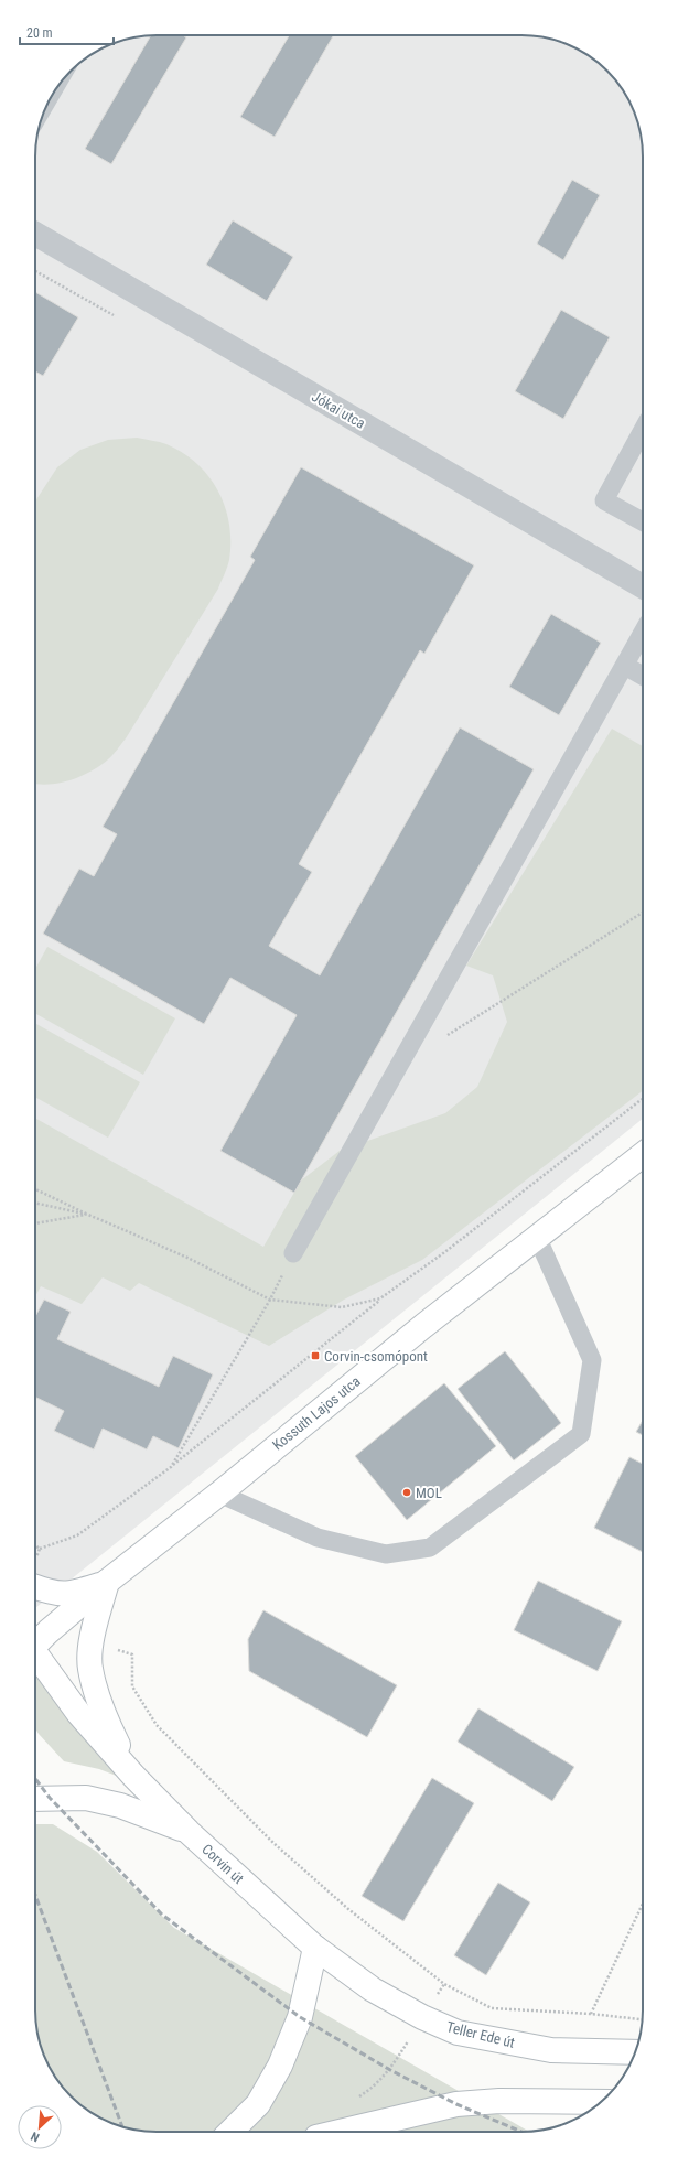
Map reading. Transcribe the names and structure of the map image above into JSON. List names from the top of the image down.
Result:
{
  "streets": {
    "main road": ["Kossuth Lajos utca", "Corvin út", "Teller Ede út"],
    "street": ["Jókai utca"]
  },
  "crossings": [
    ["Corvin út", "Teller Ede út"]
  ],
  "places": {
    "transit": ["Corvin-csomópont"],
    "other": ["MOL"]
  },
  "scale_bar": "20 m",
  "north": "bottom left"
}
